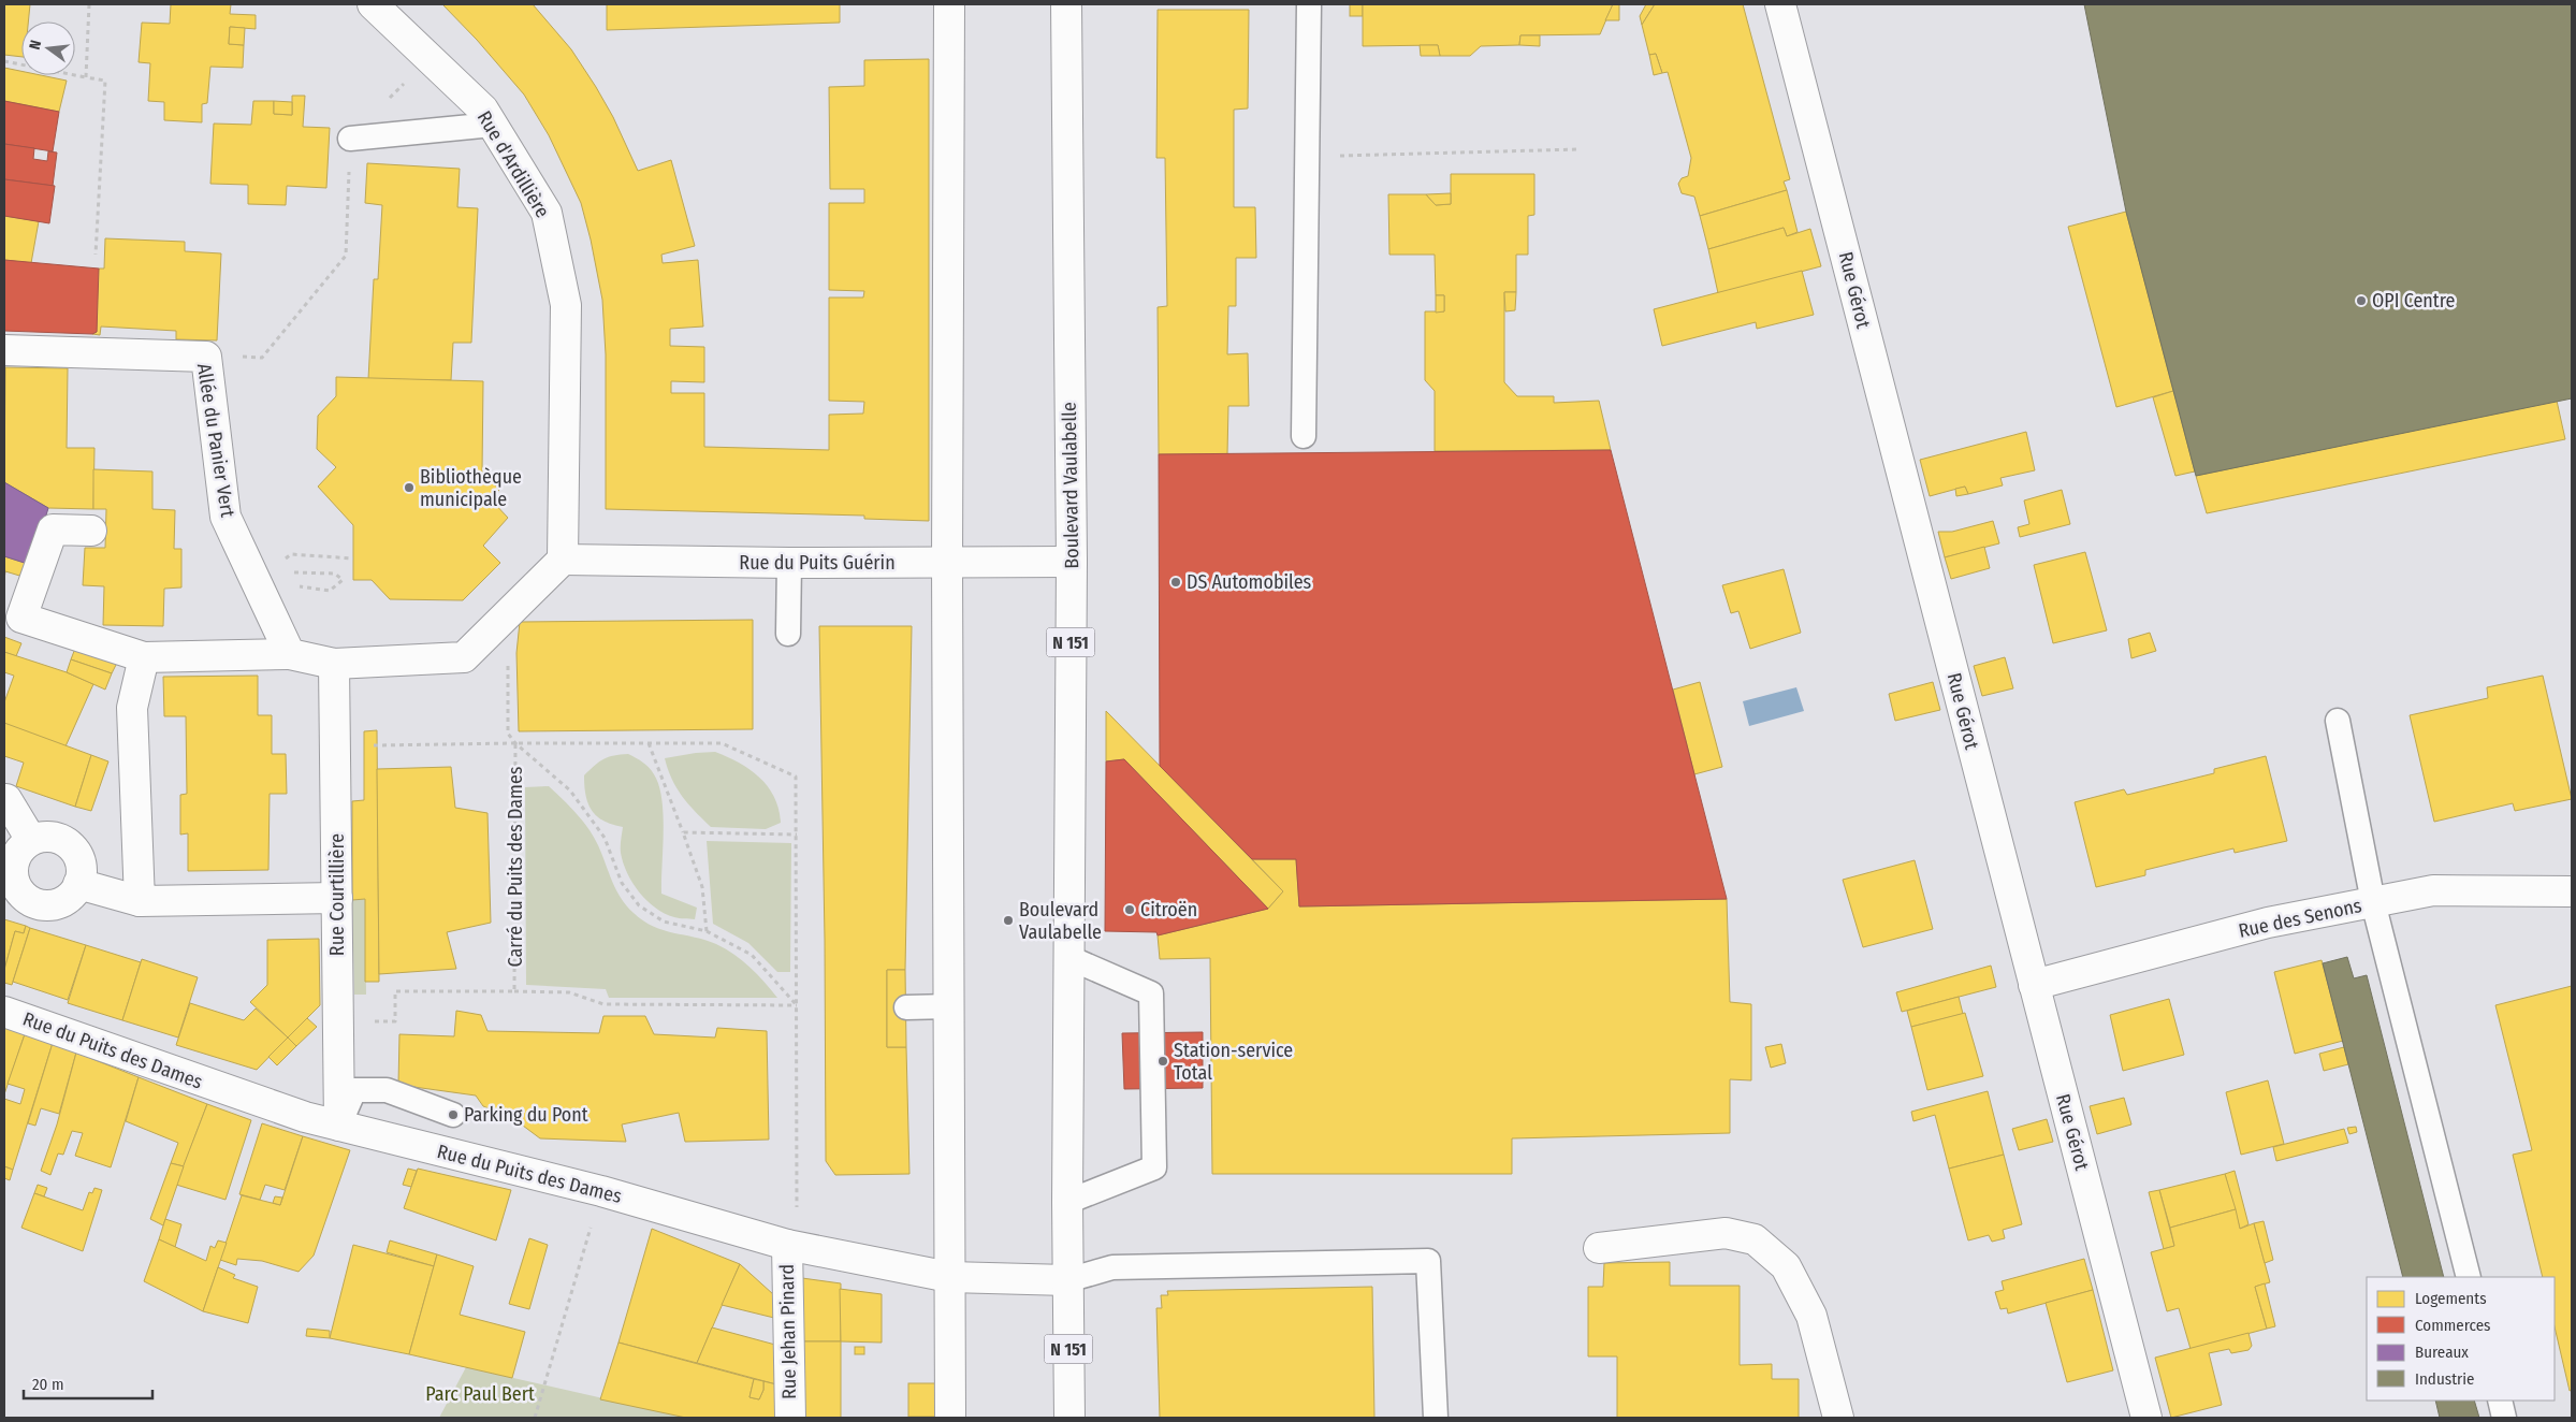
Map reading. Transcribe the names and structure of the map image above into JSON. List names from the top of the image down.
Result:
{
  "streets": {
    "street": [
      "Rue d'Ardillière",
      "Rue Gérot",
      "Allée du Panier Vert",
      "Boulevard Vaulabelle",
      "Rue du Puits Guérin",
      "N 151",
      "Rue Courtillière",
      "Rue des Senons",
      "Rue du Puits des Dames",
      "Rue Jehan Pinard"
    ],
    "path": ["Carré du Puits des Dames"]
  },
  "crossings": [
    ["Rue d'Ardillière", "Rue du Puits Guérin"],
    ["Rue Gérot", "Rue des Senons"],
    ["Boulevard Vaulabelle", "Rue du Puits Guérin"],
    ["Boulevard Vaulabelle", "Rue du Puits des Dames"],
    ["Rue Courtillière", "Rue du Puits des Dames"],
    ["Rue du Puits des Dames", "Rue Jehan Pinard"]
  ],
  "parks": ["Parc Paul Bert"],
  "places": [
    "OPI Centre",
    "Bibliothèque municipale",
    "DS Automobiles",
    "Citroën",
    "Boulevard Vaulabelle",
    "Station-service Total",
    "Parking du Pont"
  ],
  "legend": [
    "Logements",
    "Commerces",
    "Bureaux",
    "Industrie"
  ],
  "scale_bar": "20 m",
  "north": "left"
}
